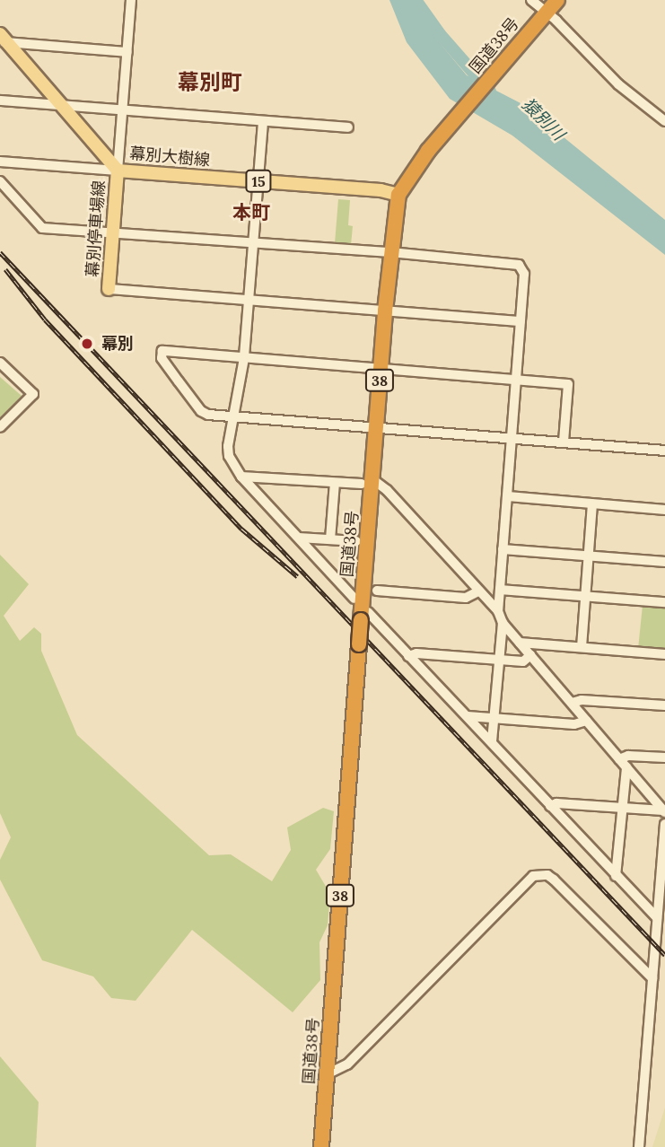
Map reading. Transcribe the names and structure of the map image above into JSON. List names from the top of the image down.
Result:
{
  "streets": {
    "highway": ["国道38号", "38"],
    "main road": ["幕別大樹線", "15", "幕別停車場線"]
  },
  "crossings": [
    ["国道38号", "幕別大樹線"],
    ["幕別大樹線", "幕別停車場線"]
  ],
  "districts": ["幕別町", "本町"],
  "water": ["猿別川"],
  "places": ["幕別"]
}
